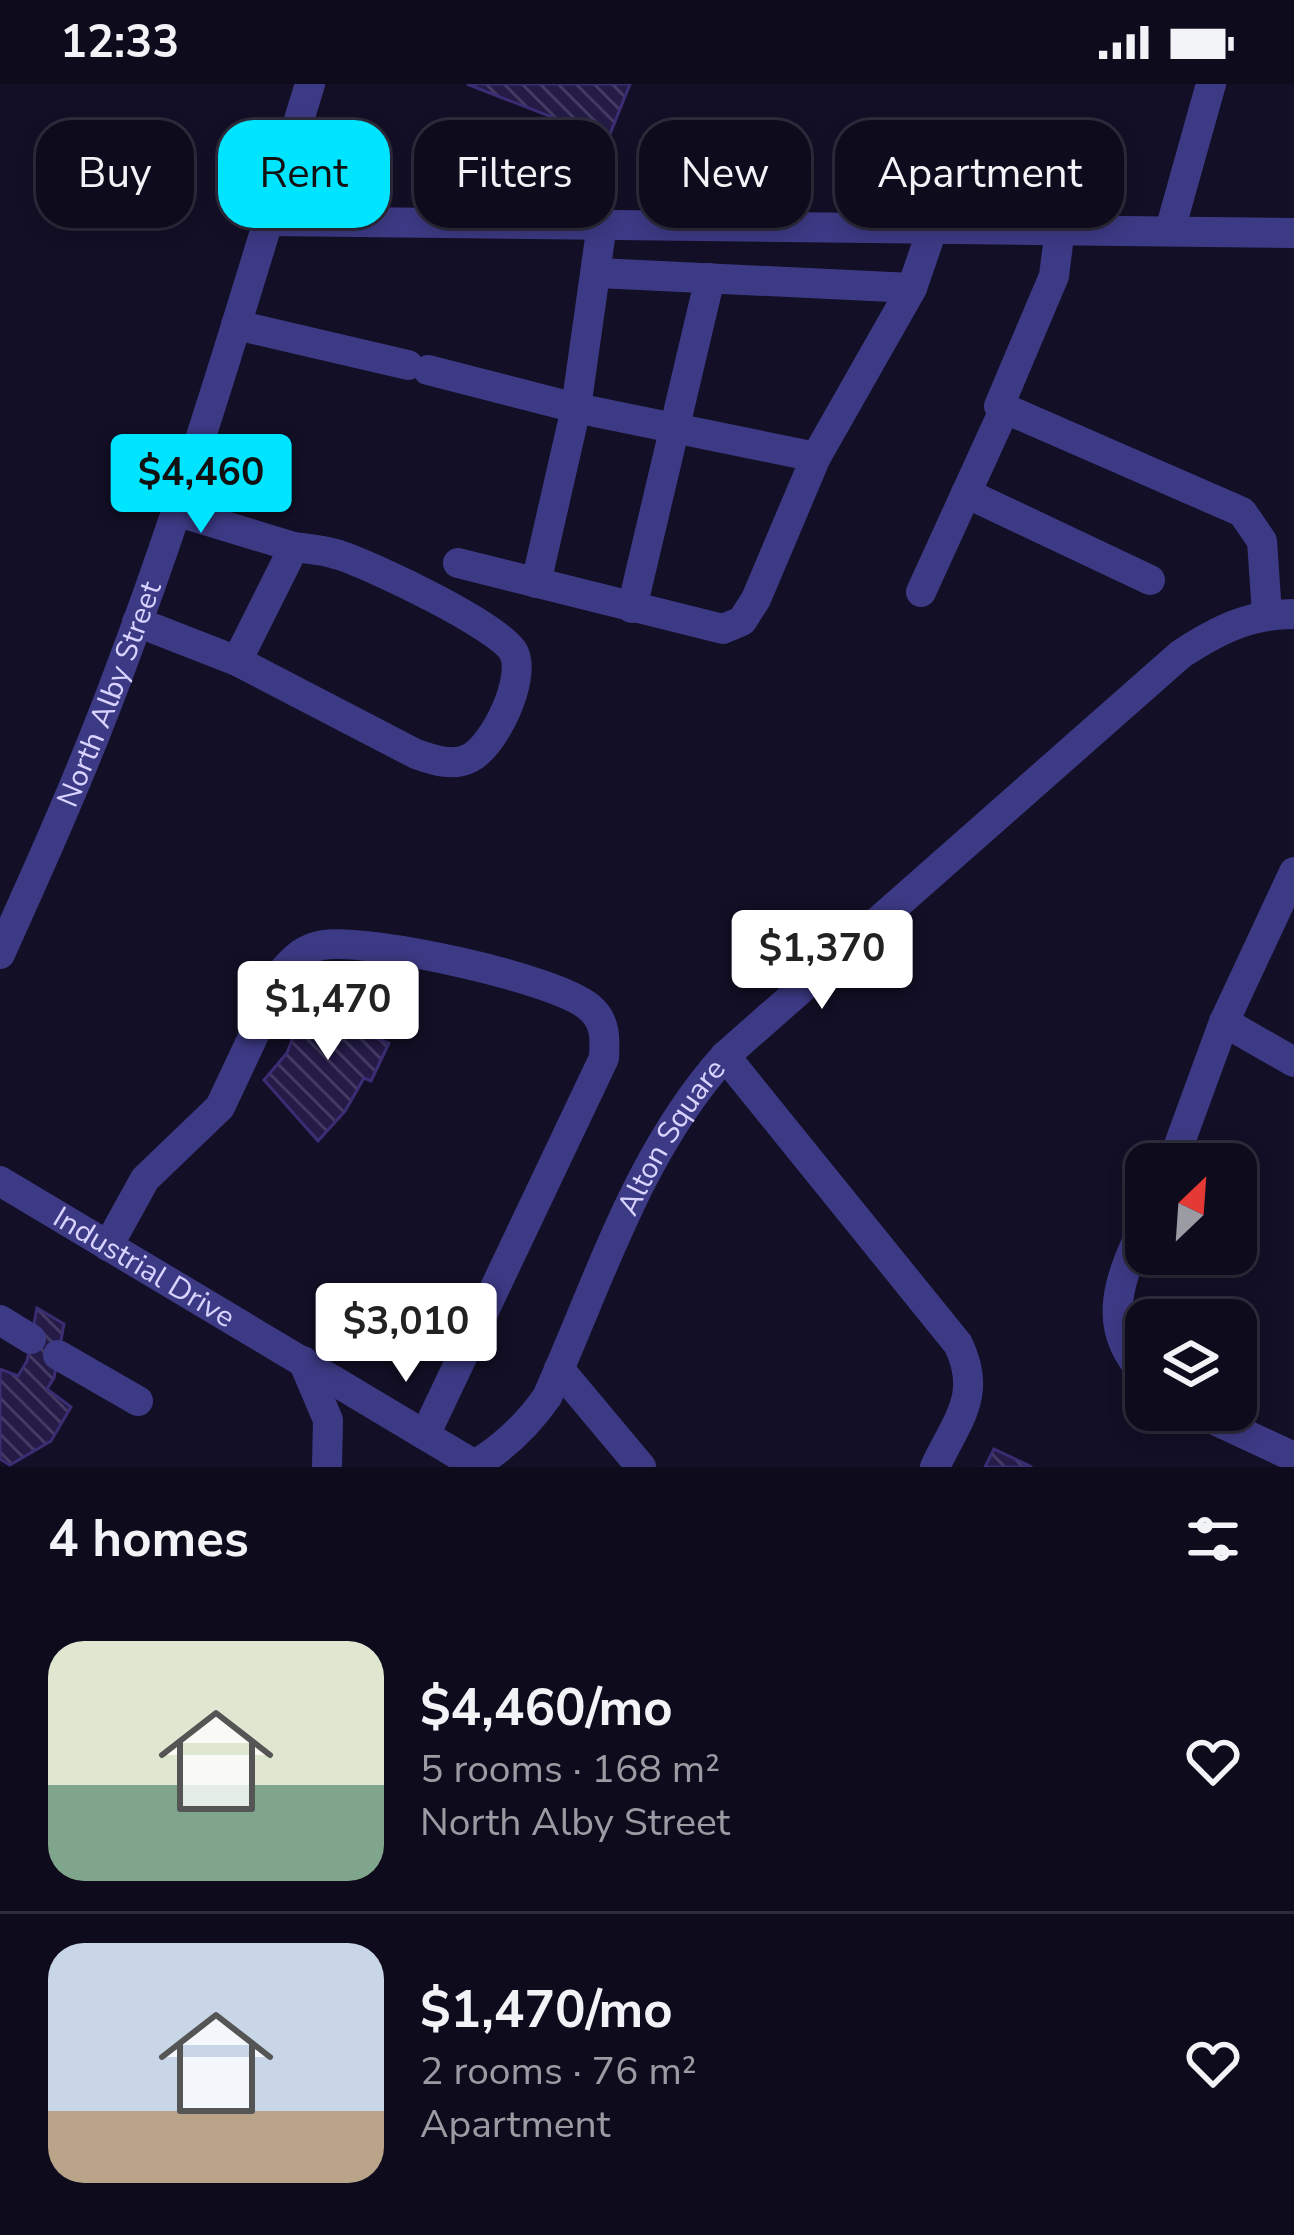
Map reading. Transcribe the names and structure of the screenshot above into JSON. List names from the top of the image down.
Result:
{
  "streets": {
    "street": ["North Alby Street", "Alton Square", "Industrial Drive"]
  },
  "crossings": [
    ["Alton Square", "Industrial Drive"]
  ],
  "north": "top right",
  "page": {
    "status": "12:33",
    "chip": [
      "Buy",
      "Rent",
      "Filters",
      "New",
      "Apartment"
    ],
    "price": [
      "$4,460",
      "$1,370",
      "$1,470",
      "$3,010"
    ],
    "heading": "4 homes",
    "list": [
      {
        "name": "$4,460/mo",
        "note": "5 rooms · 168 m² · North Alby Street"
      },
      {
        "name": "$1,470/mo",
        "note": "2 rooms · 76 m² · Apartment"
      }
    ]
  }
}
